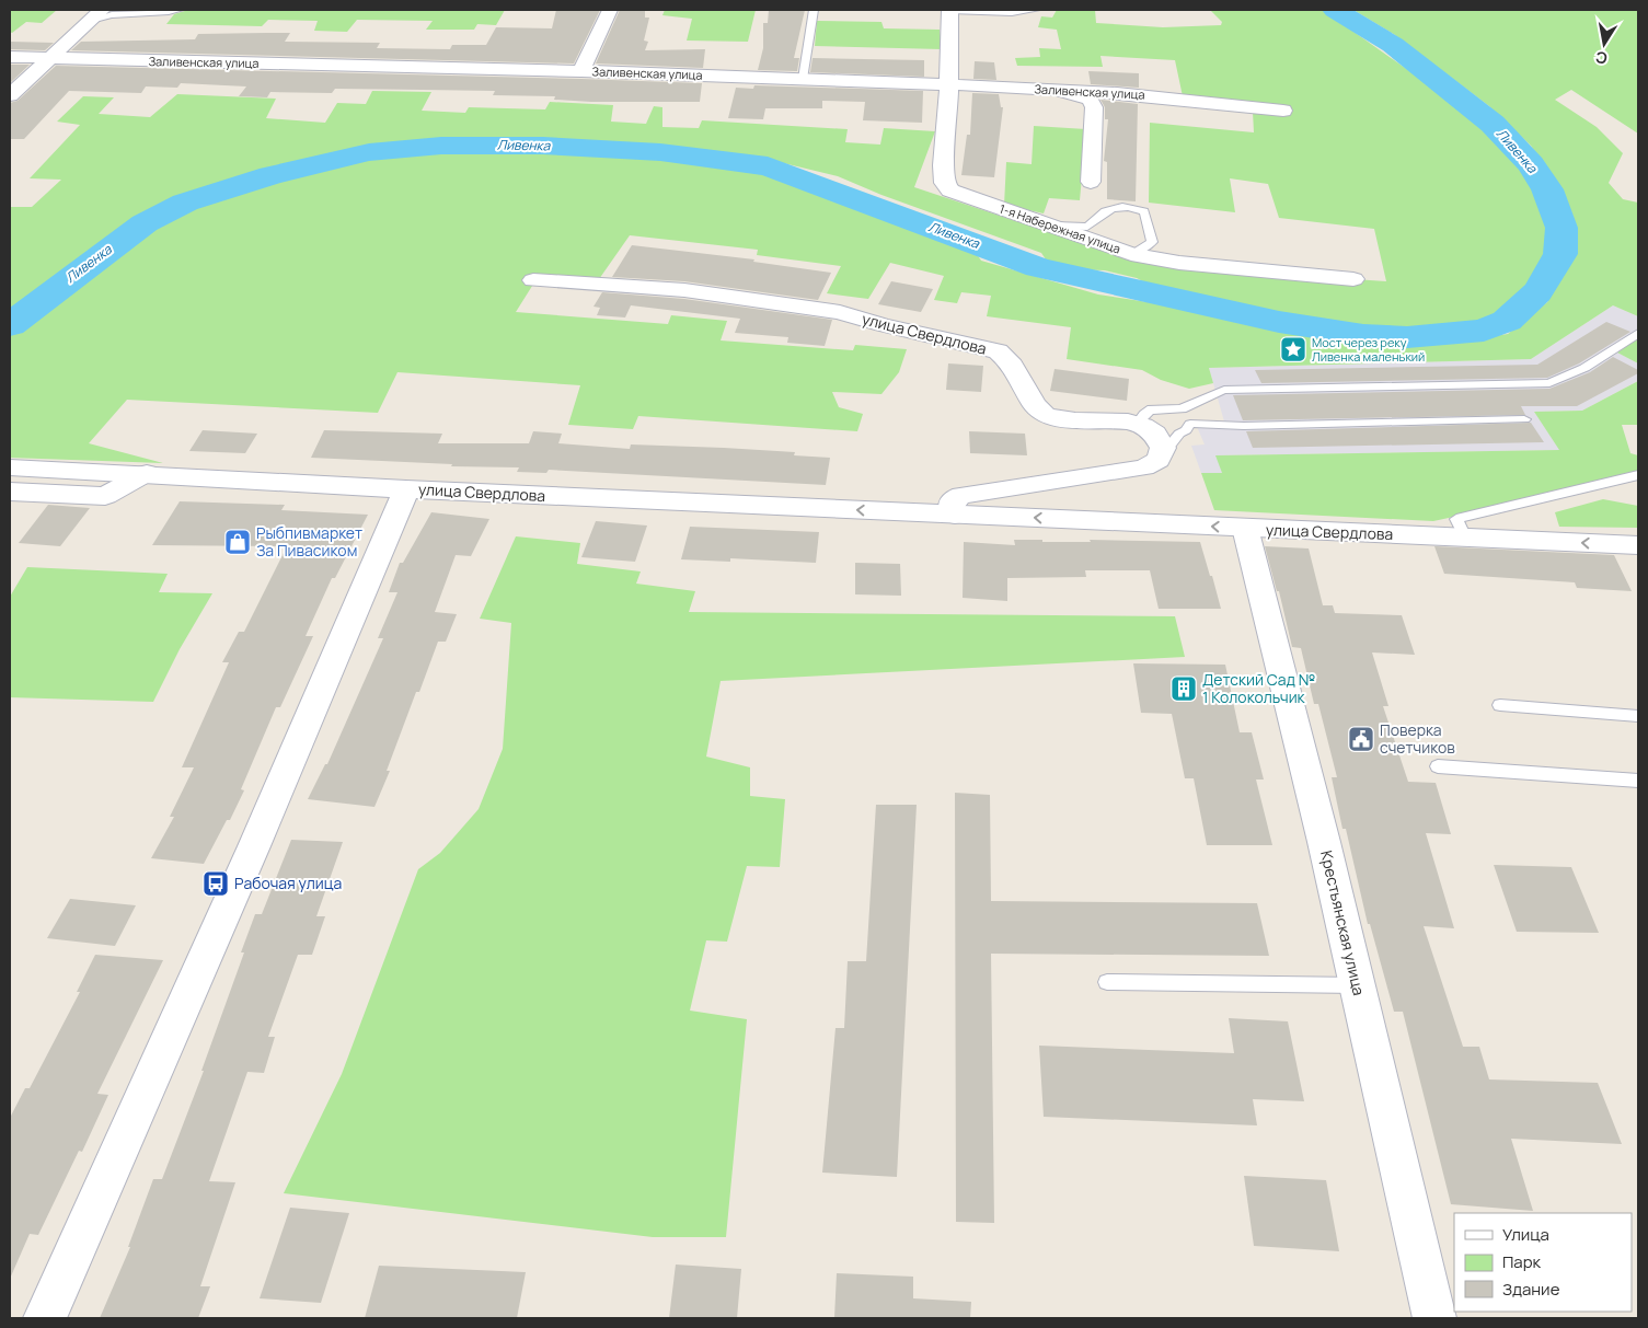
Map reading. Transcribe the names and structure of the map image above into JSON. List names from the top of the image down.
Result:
{
  "streets": {
    "street": [
      "Заливенская улица",
      "1-я Набережная улица",
      "улица Свердлова",
      "Крестьянская улица"
    ]
  },
  "crossings": [
    ["Заливенская улица", "1-я Набережная улица"],
    ["улица Свердлова", "Крестьянская улица"]
  ],
  "water": ["Ливенка"],
  "places": {
    "place": ["Мост через реку Ливенка маленький"],
    "shop": ["Рыбпивмаркет За Пивасиком"],
    "building": ["Детский Сад № 1 Колокольчик"],
    "public building": ["Поверка счетчиков"],
    "bus stop": ["Рабочая улица"]
  },
  "legend": ["Улица", "Парк", "Здание"],
  "north": "bottom"
}
